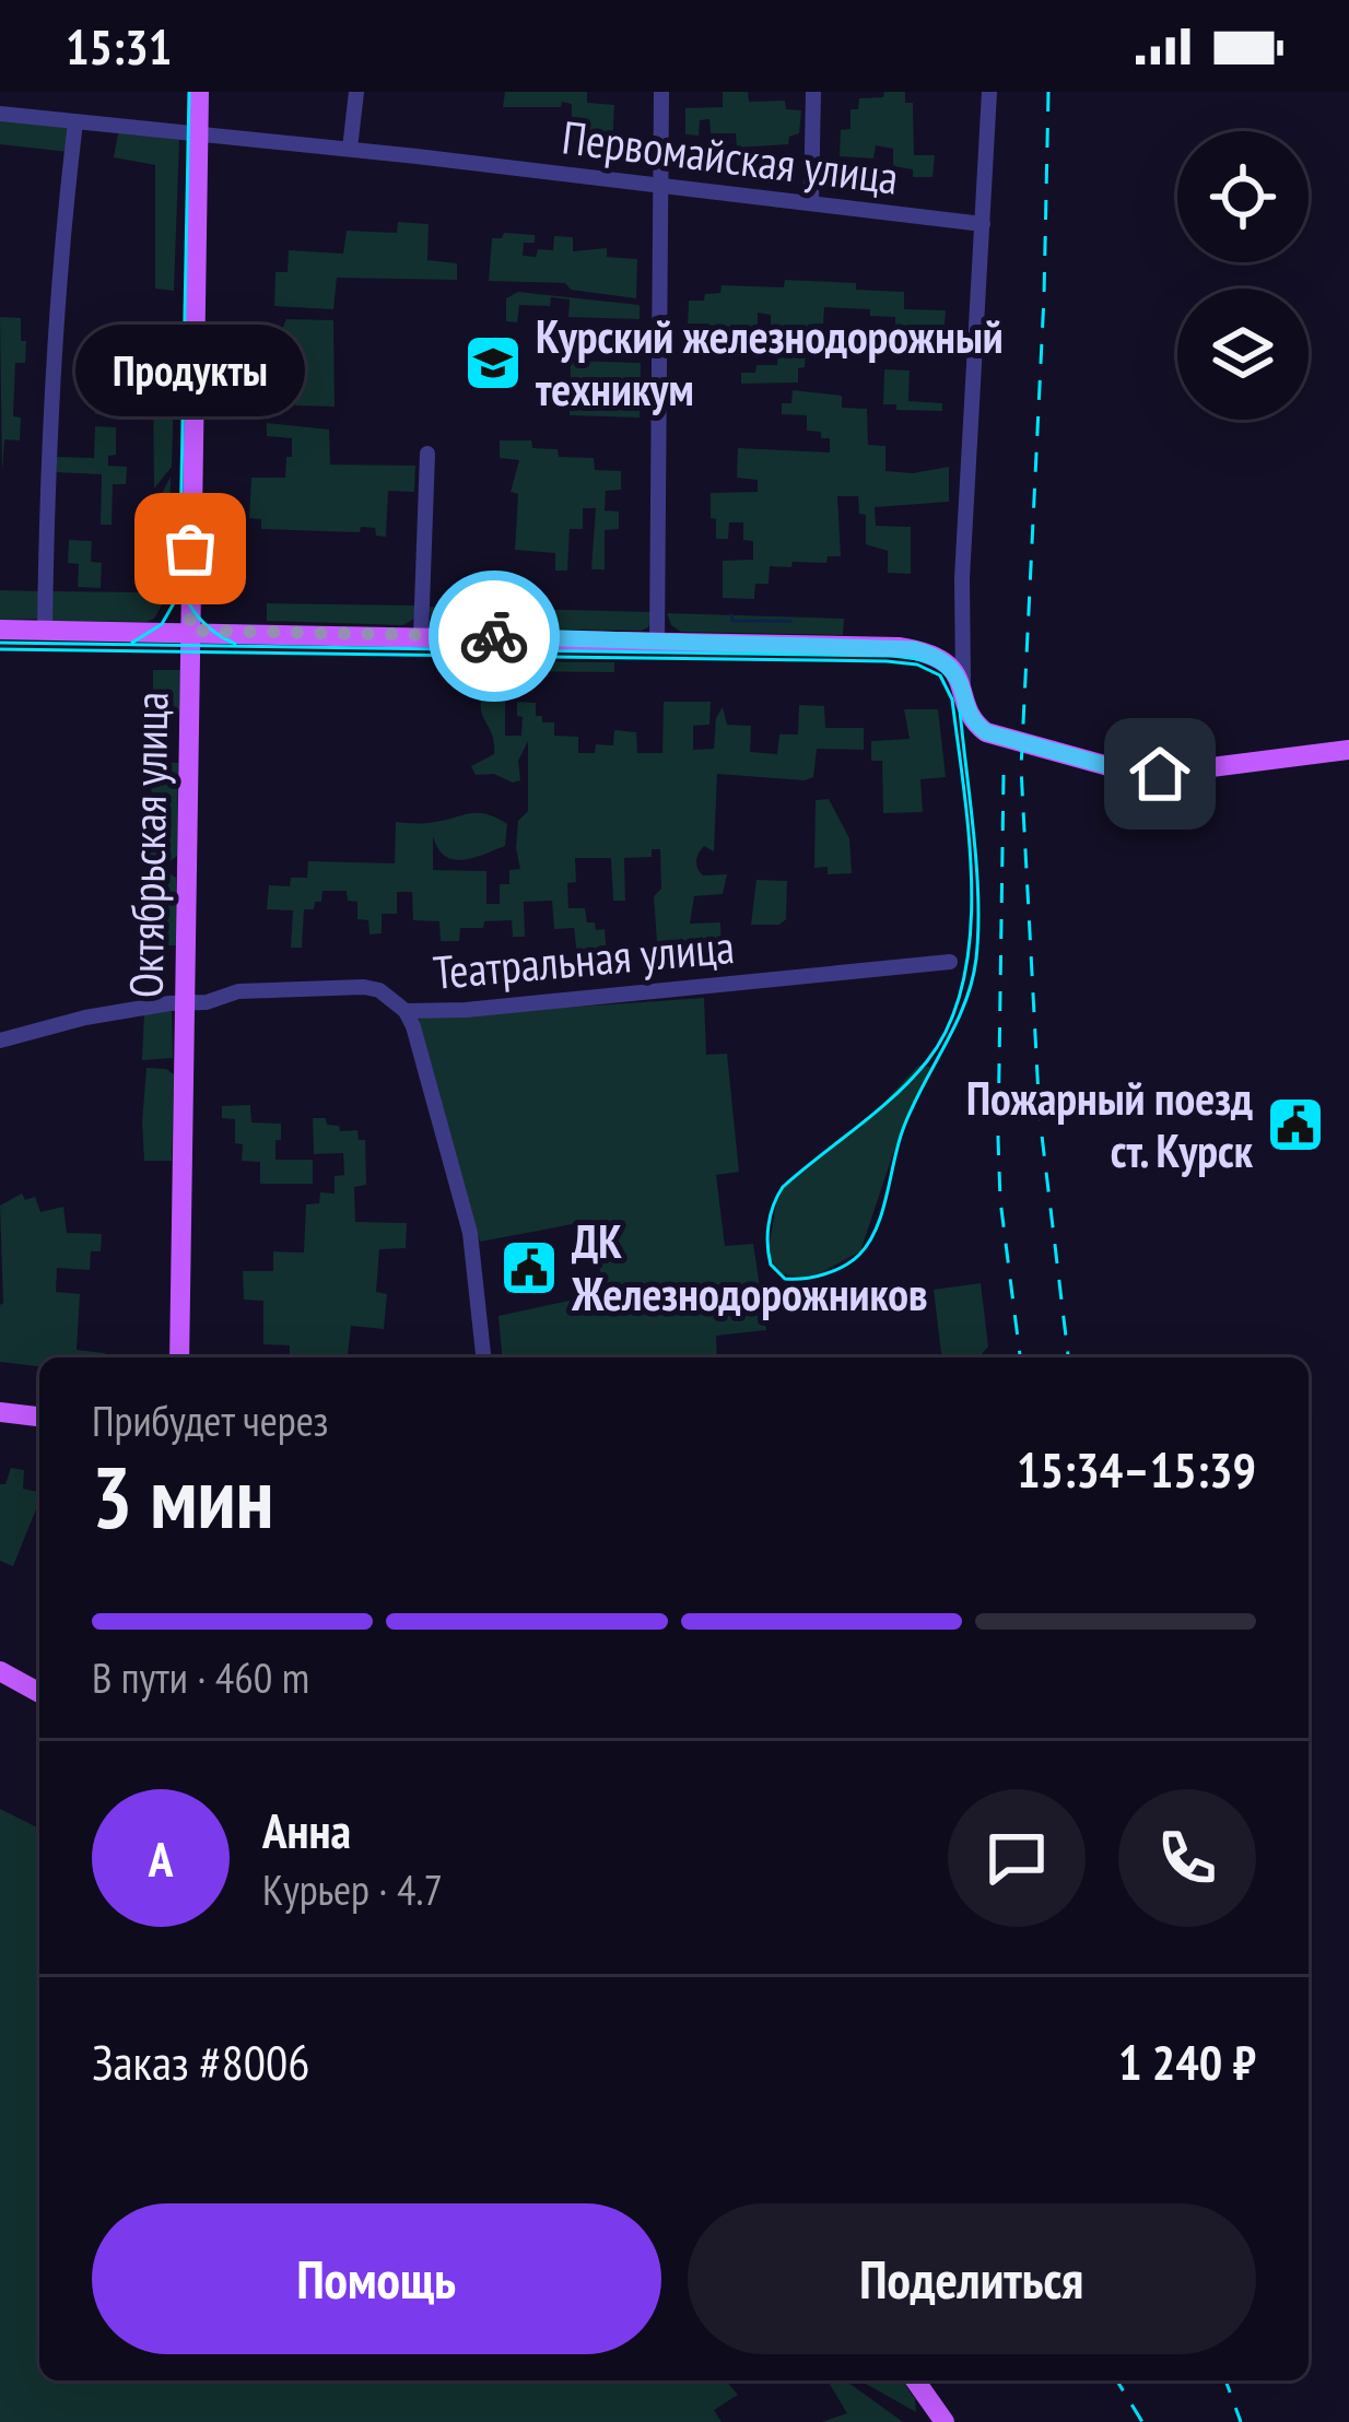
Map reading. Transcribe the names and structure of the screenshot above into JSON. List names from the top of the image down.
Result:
{
  "streets": {
    "main road": ["Октябрьская улица"],
    "street": ["Первомайская улица", "Театральная улица"]
  },
  "crossings": [
    ["Первомайская улица", "Октябрьская улица"],
    ["Октябрьская улица", "Театральная улица"]
  ],
  "places": {
    "school or university": ["Курский железнодорожный техникум"],
    "other": ["Продукты"],
    "public building": ["Пожарный поезд ст. Курск", "ДК Железнодорожников"]
  },
  "page": {
    "status": "15:31",
    "bubble": "Продукты",
    "heading": ["3 мин", "Прибудет через", "15:34–15:39"],
    "panel": [
      "Анна",
      "Курьер · 4.7",
      "Заказ #8006",
      "1 240 ₽"
    ],
    "bar": "В пути · 460 m",
    "round": "А",
    "buttons": ["Помощь", "Поделиться"]
  }
}
